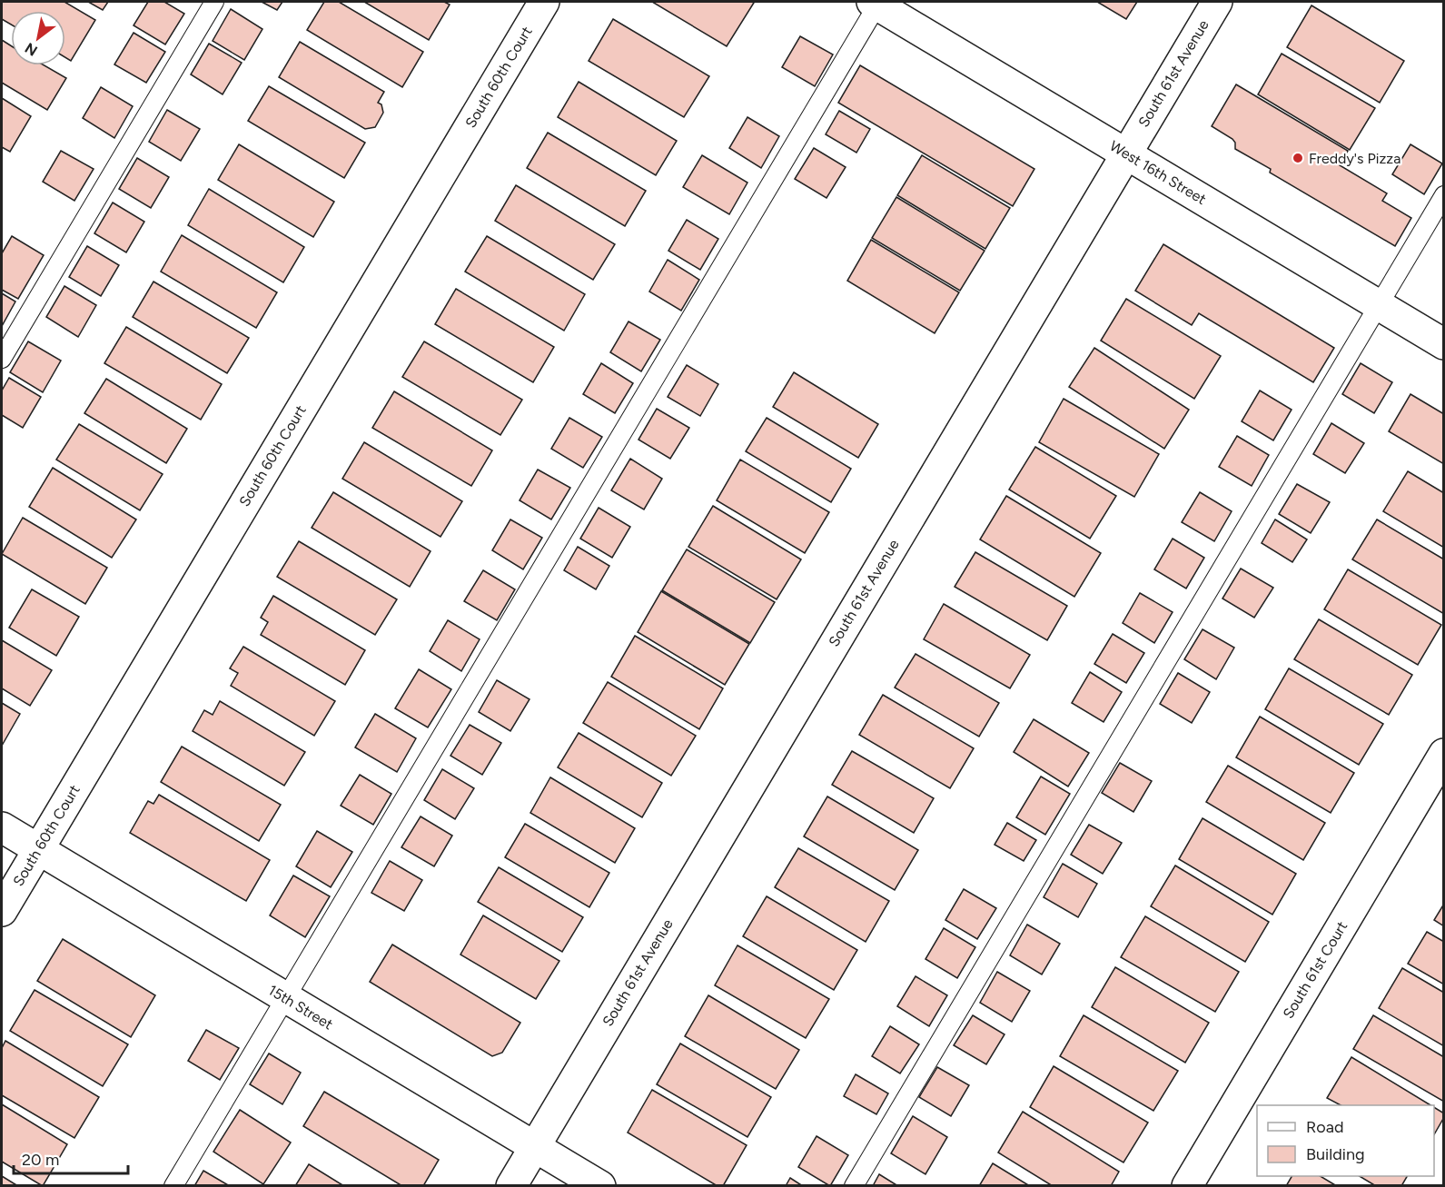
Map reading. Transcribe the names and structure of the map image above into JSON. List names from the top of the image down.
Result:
{
  "streets": {
    "street": [
      "South 61st Avenue",
      "South 60th Court",
      "West 16th Street",
      "South 61st Court",
      "15th Street"
    ]
  },
  "crossings": [
    ["South 61st Avenue", "West 16th Street"],
    ["South 61st Avenue", "15th Street"],
    ["South 60th Court", "15th Street"]
  ],
  "places": ["Freddy's Pizza"],
  "legend": ["Road", "Building"],
  "scale_bar": "20 m",
  "north": "bottom left"
}
